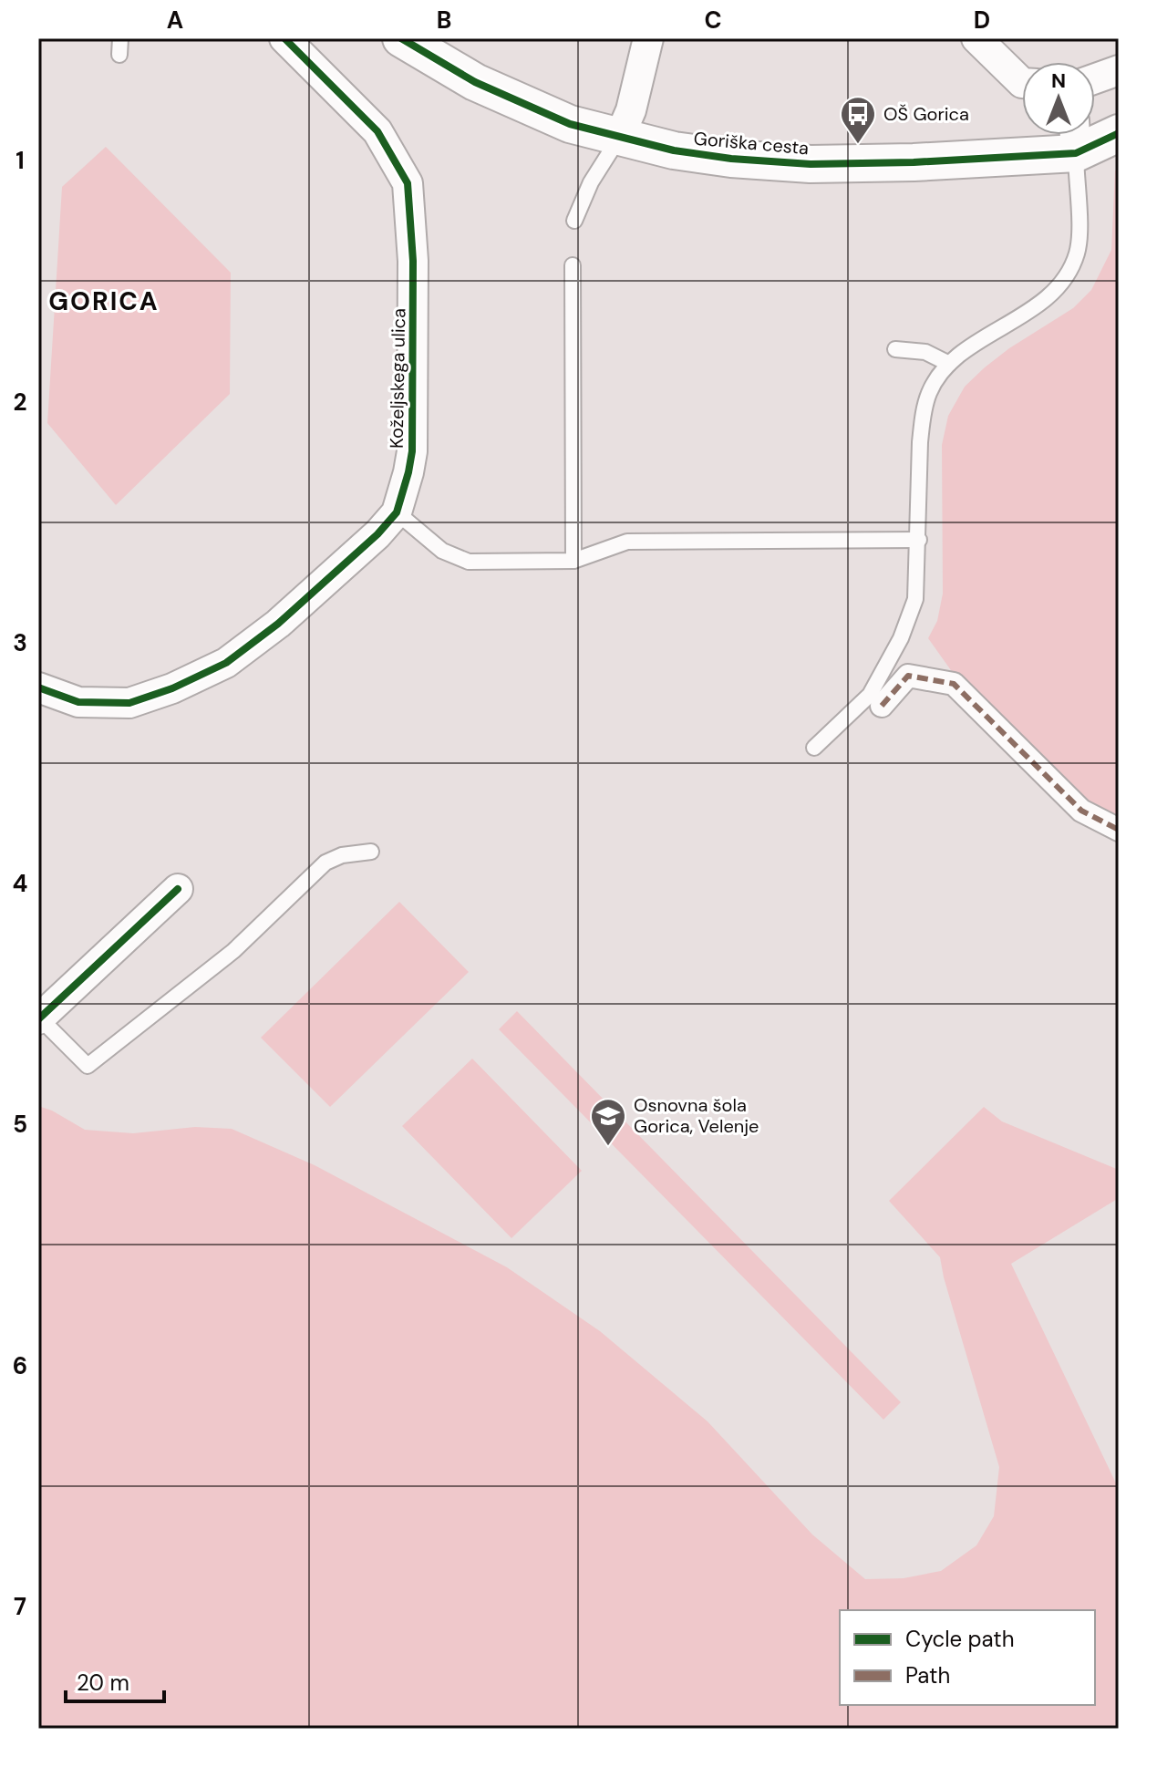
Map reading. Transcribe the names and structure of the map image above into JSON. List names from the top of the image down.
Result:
{
  "streets": {
    "street": ["Goriška cesta", "Koželjskega ulica"]
  },
  "districts": ["GORICA"],
  "places": {
    "bus stop": ["OŠ Gorica"],
    "school or university": ["Osnovna šola Gorica, Velenje"]
  },
  "legend": ["Cycle path", "Path"],
  "scale_bar": "20 m",
  "north": "top",
  "grid": {
    "columns": [
      "A",
      "B",
      "C",
      "D"
    ],
    "rows": [
      "1",
      "2",
      "3",
      "4",
      "5",
      "6",
      "7"
    ]
  }
}
